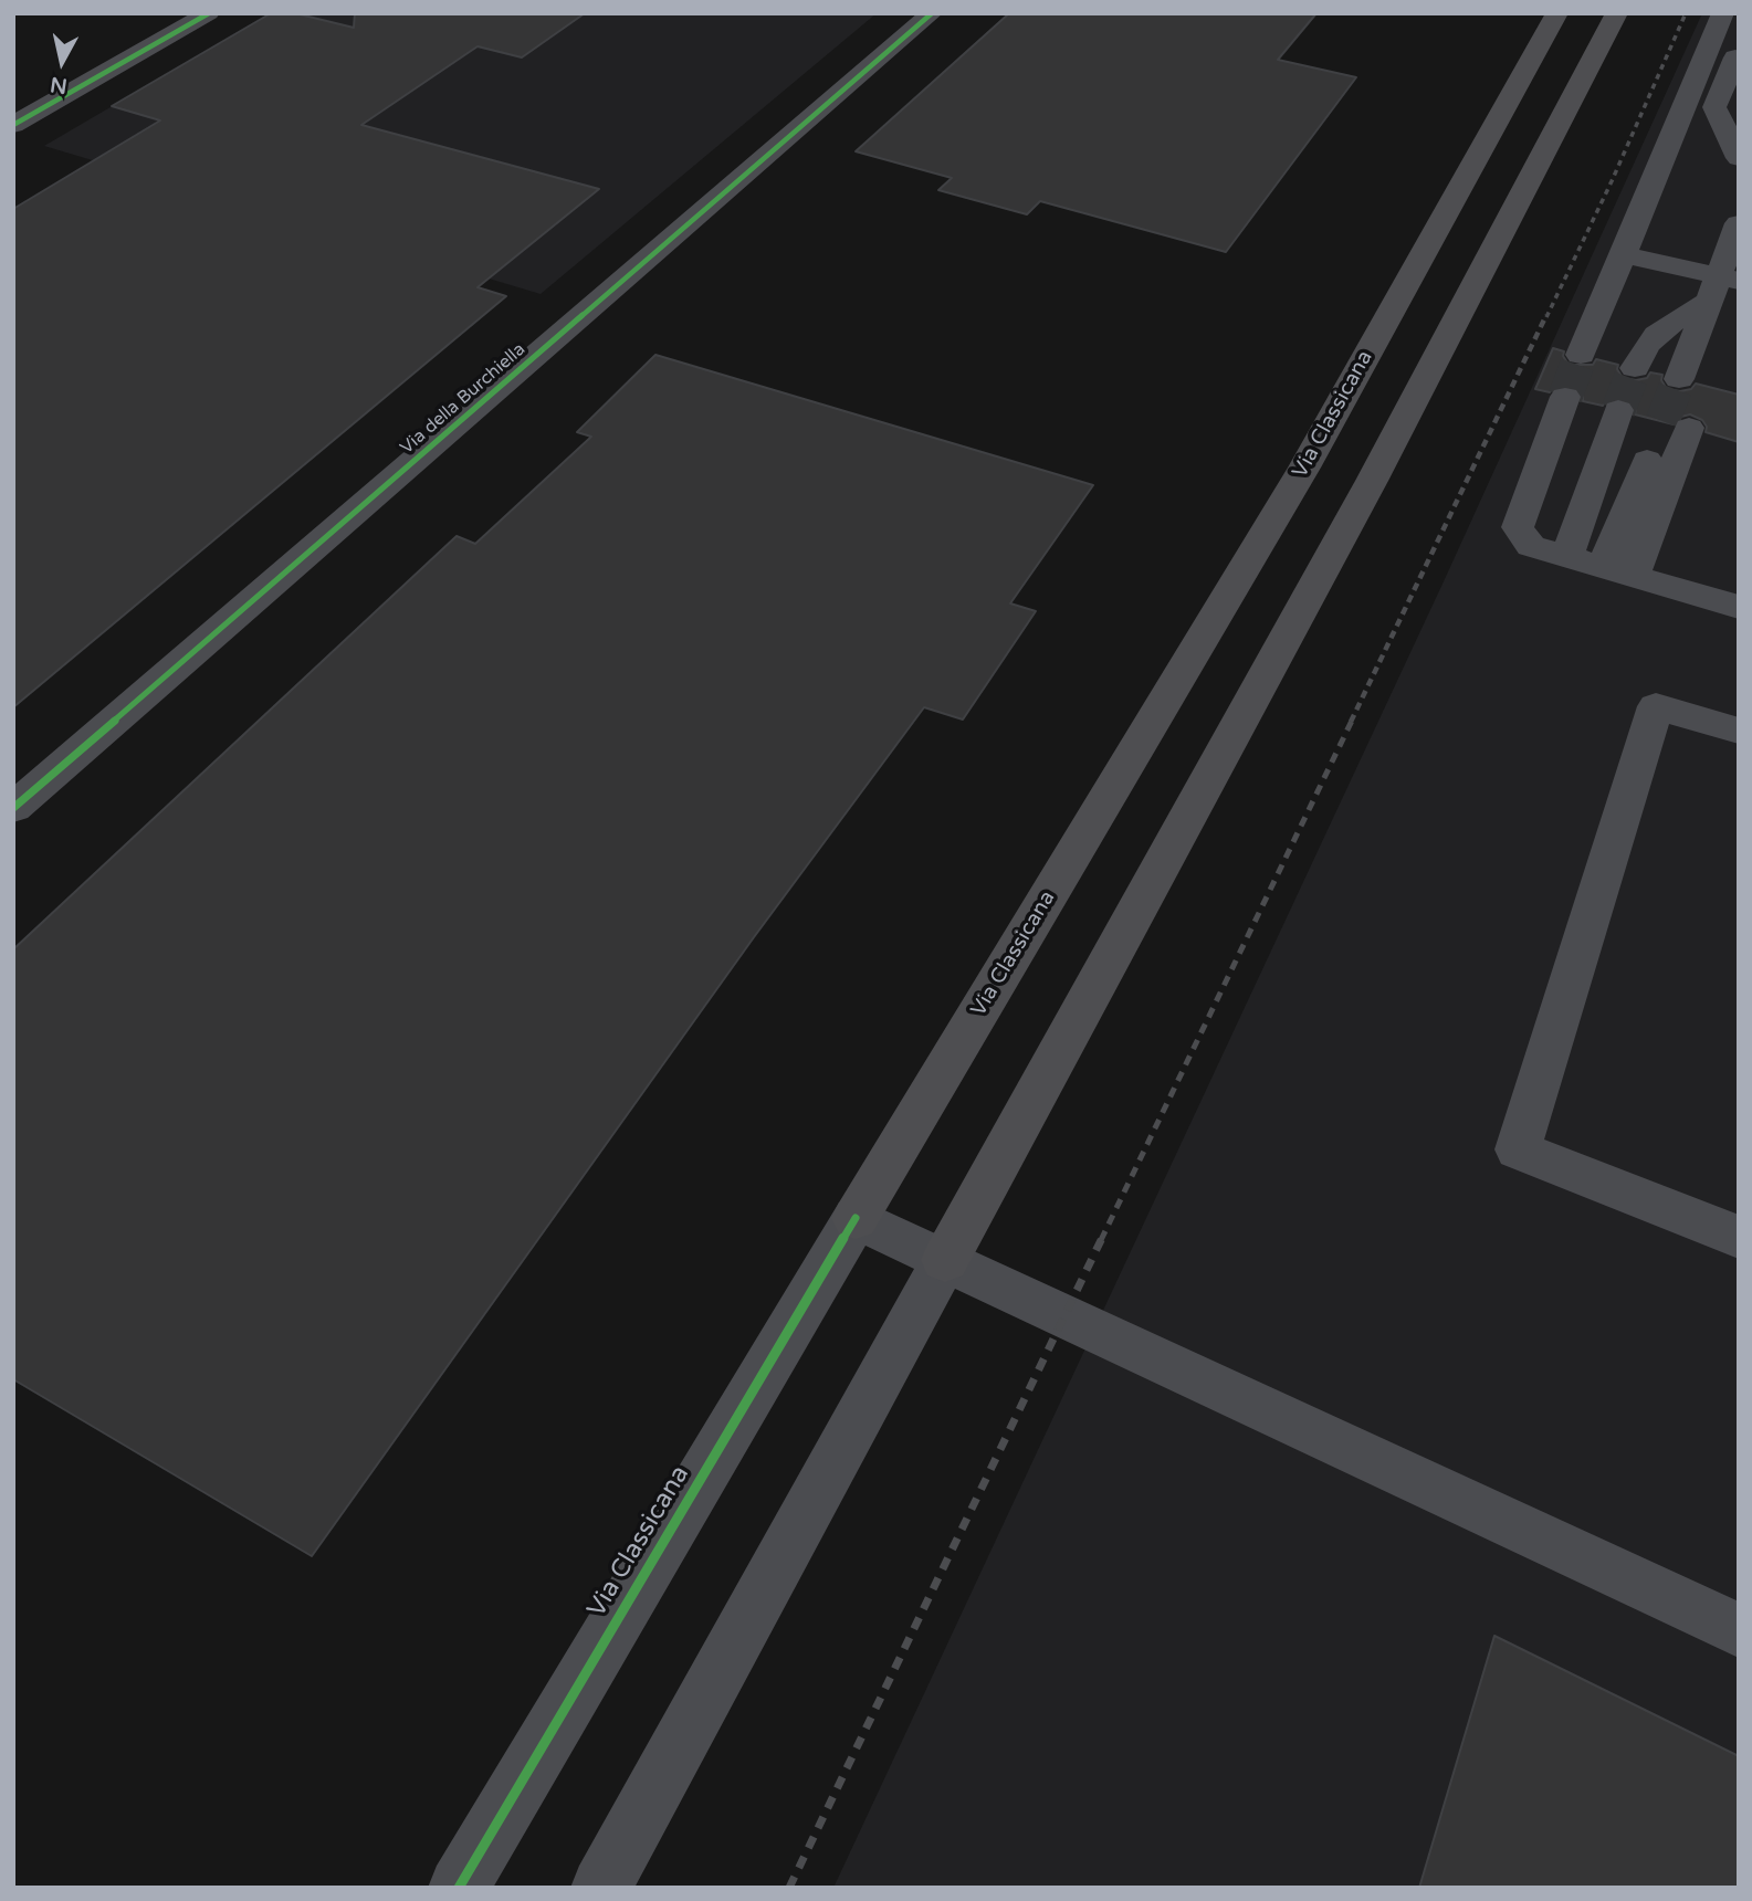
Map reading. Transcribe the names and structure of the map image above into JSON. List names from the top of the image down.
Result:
{
  "streets": {
    "highway": ["Via Classicana"],
    "street": ["Via della Burchiella"]
  },
  "north": "bottom"
}
